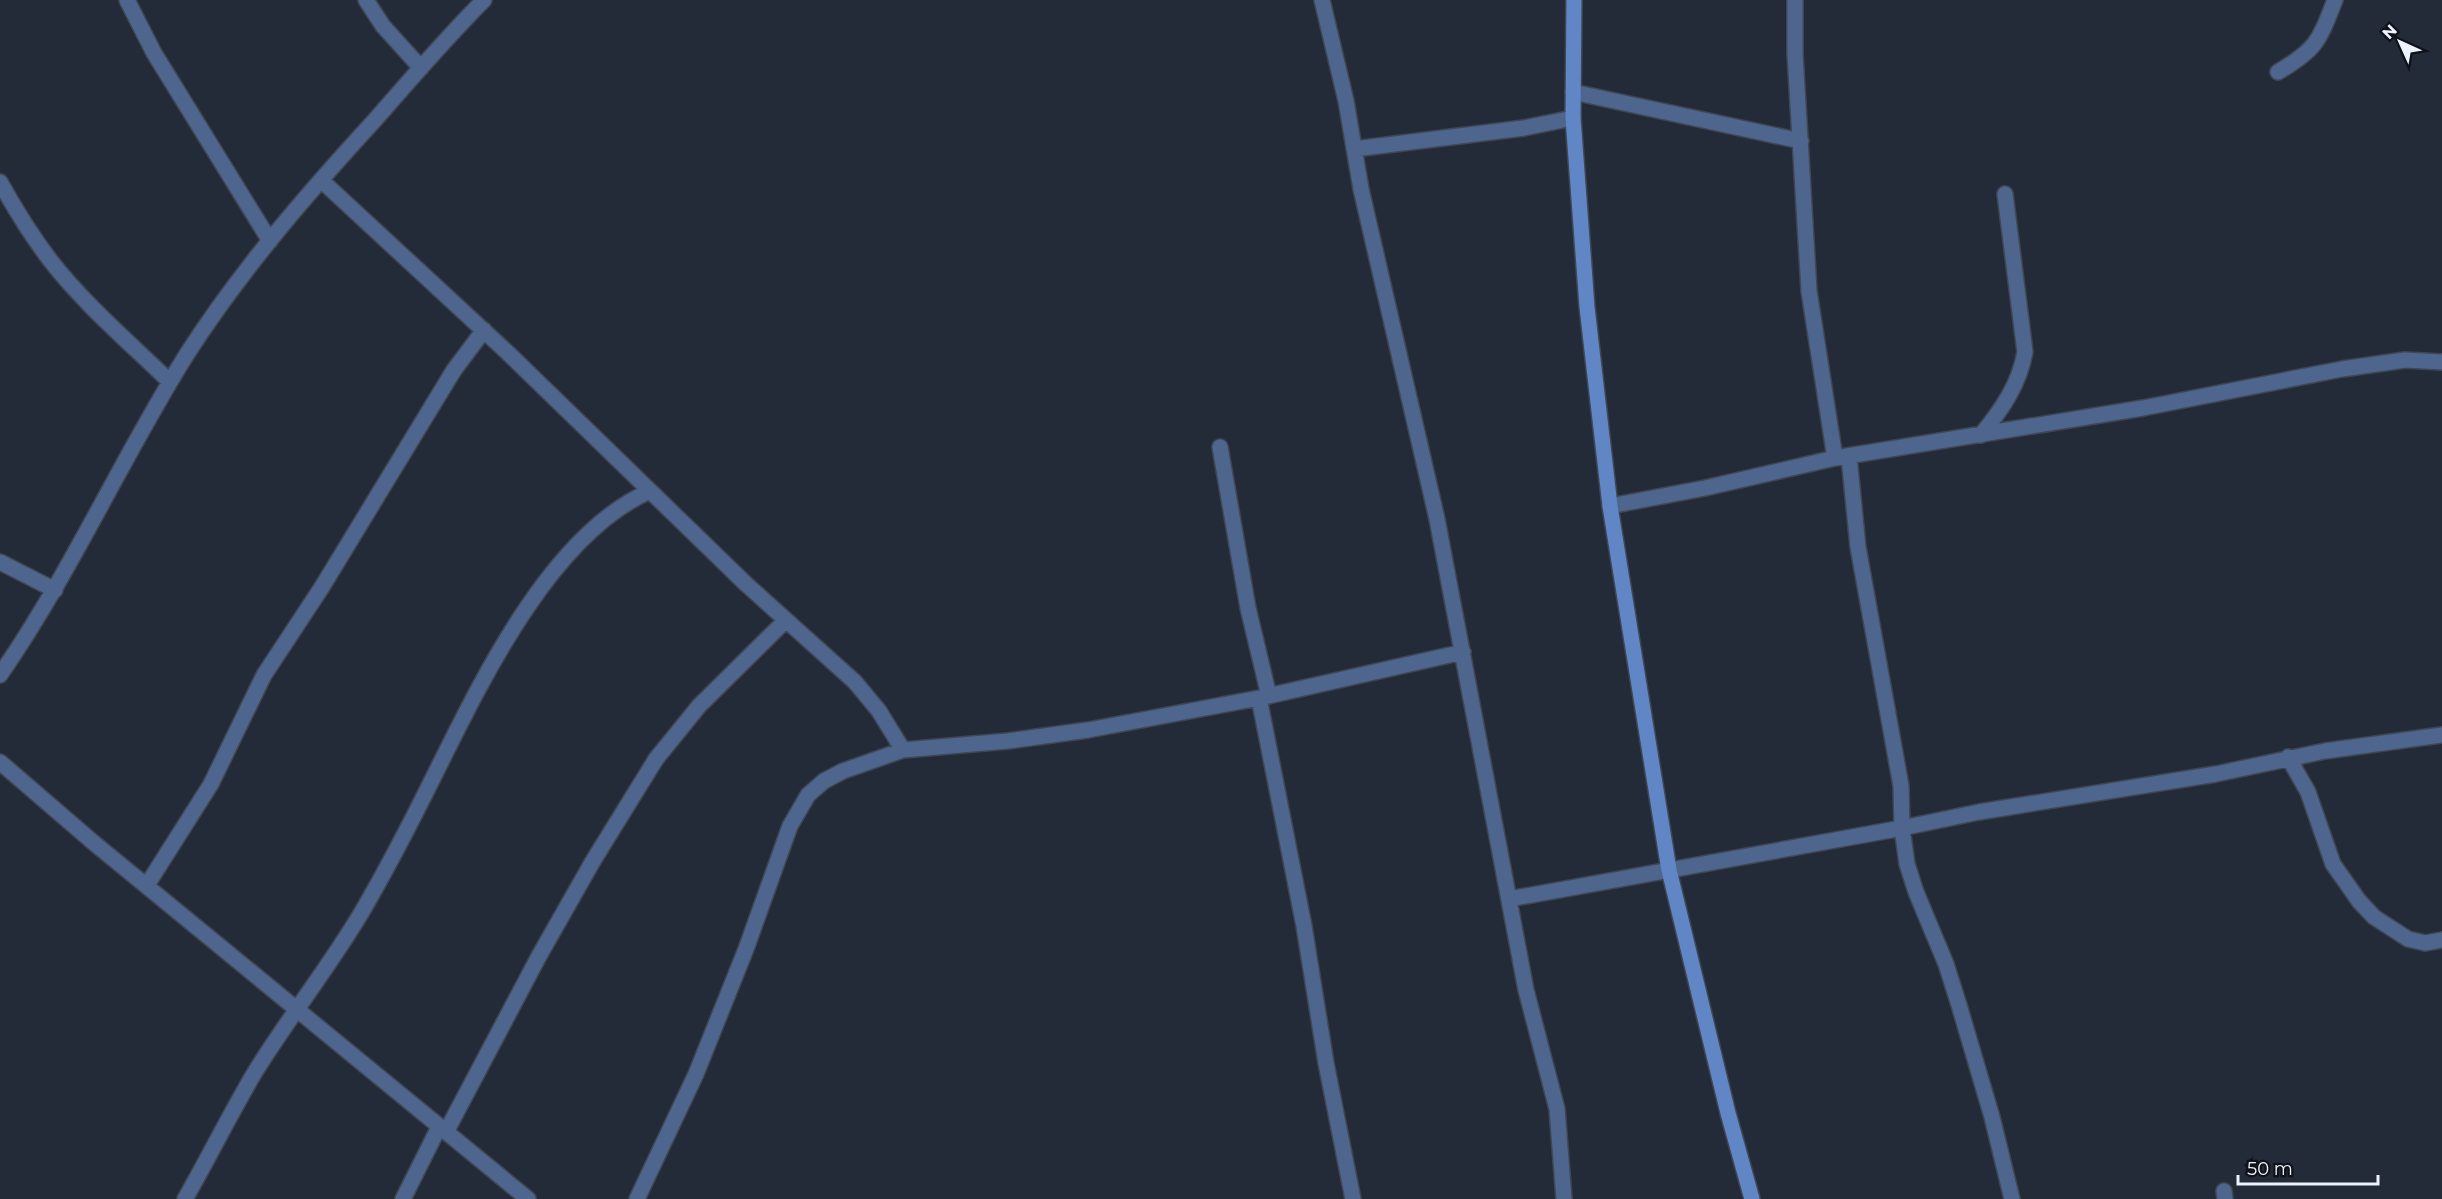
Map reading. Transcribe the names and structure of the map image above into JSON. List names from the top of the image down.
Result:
{
  "scale_bar": "50 m",
  "north": "top left"
}
